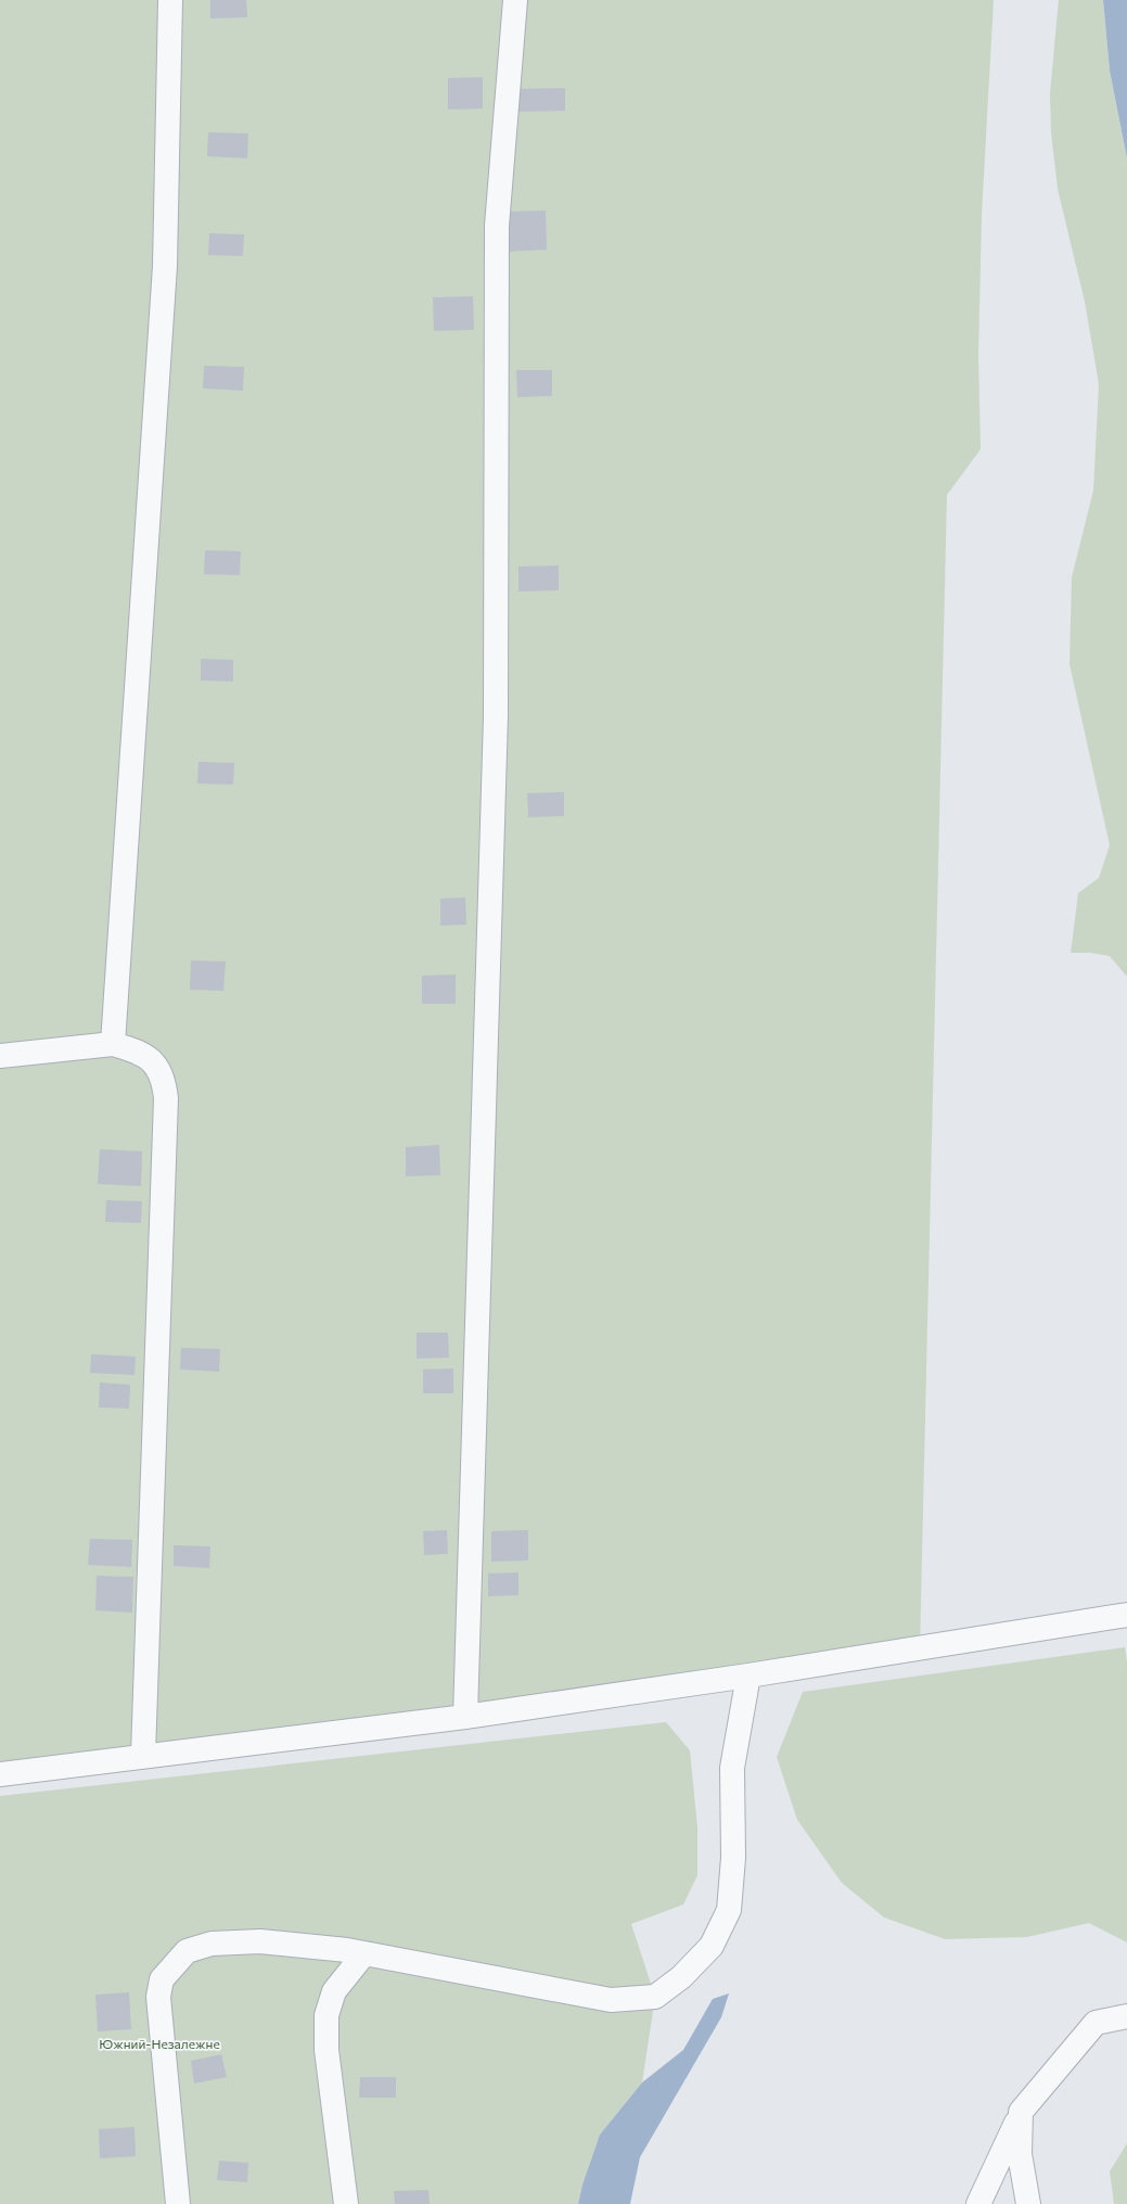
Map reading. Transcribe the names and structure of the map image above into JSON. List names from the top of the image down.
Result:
{
  "parks": ["Южний-Незалежне"]
}
